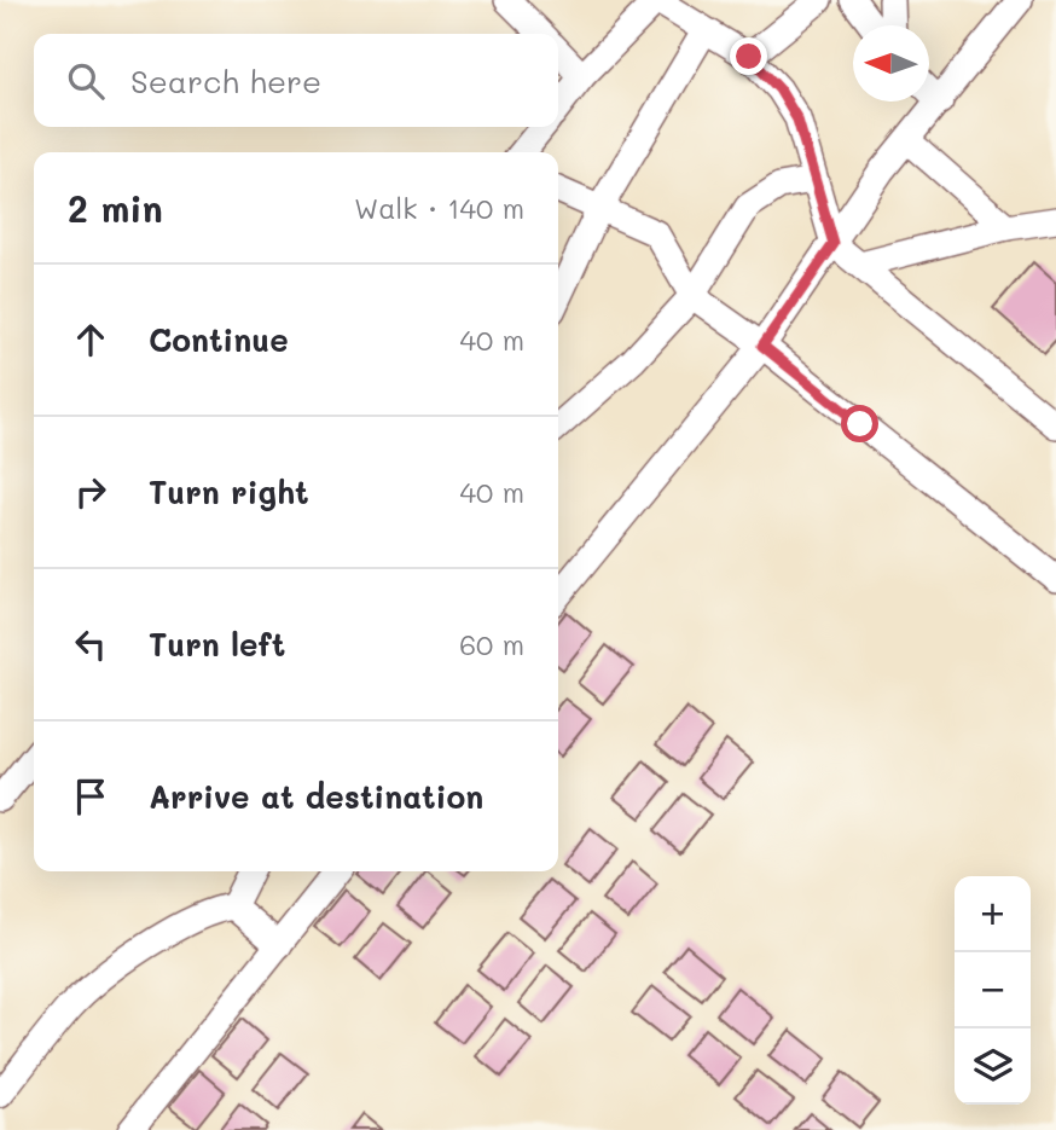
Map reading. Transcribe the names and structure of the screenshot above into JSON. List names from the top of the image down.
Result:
{
  "north": "left",
  "page": {
    "search": "Search here",
    "heading": ["2 min", "Walk · 140 m"],
    "list": [
      ["Continue", "40 m"],
      ["Turn right", "40 m"],
      ["Turn left", "60 m"],
      "Arrive at destination"
    ],
    "map_buttons": ["+", "−"]
  }
}
